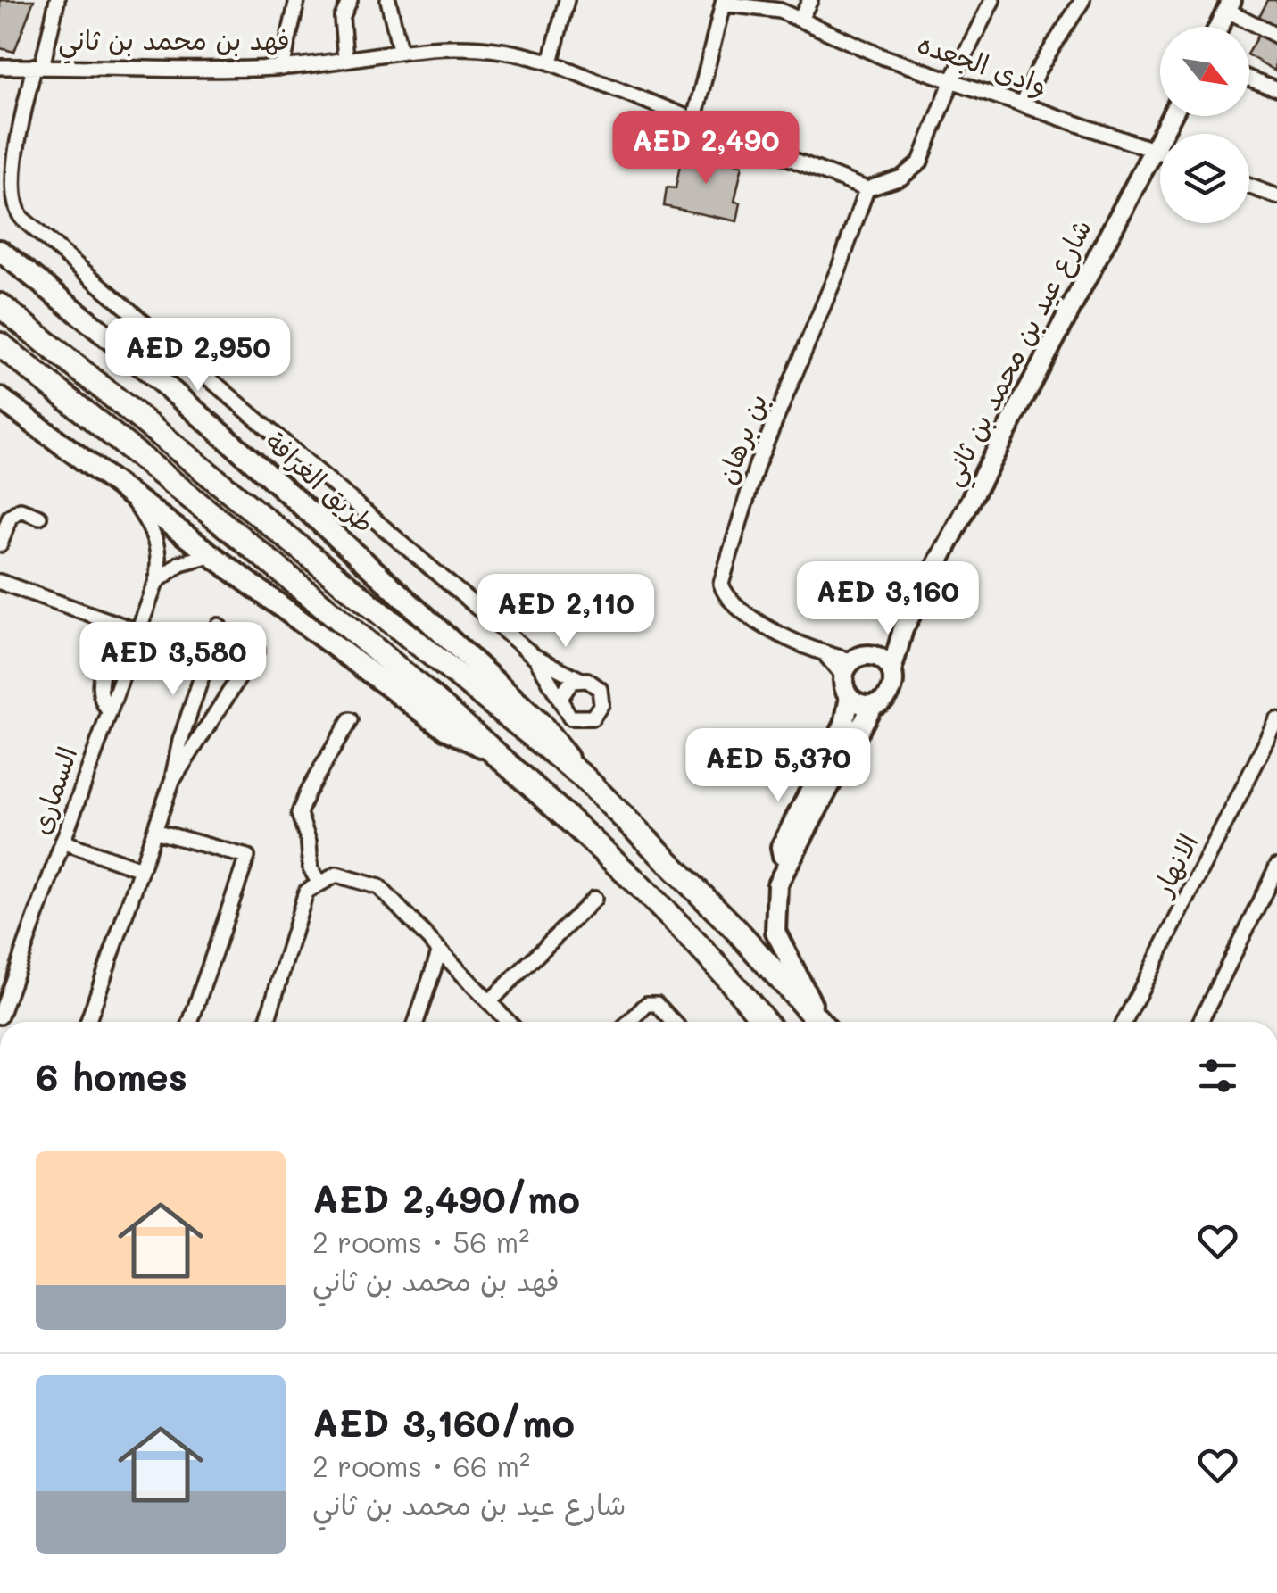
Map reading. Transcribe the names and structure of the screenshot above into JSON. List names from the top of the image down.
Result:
{
  "streets": {
    "highway": ["طريق الغرافة"],
    "street": [
      "فهد بن محمد بن ثاني",
      "وادى الجعده",
      "شارع عيد بن محمد بن ثاني",
      "بن برهان",
      "السمارى",
      "الانهار"
    ]
  },
  "crossings": [
    ["فهد بن محمد بن ثاني", "بن برهان"],
    ["وادى الجعده", "شارع عيد بن محمد بن ثاني"],
    ["شارع عيد بن محمد بن ثاني", "بن برهان"]
  ],
  "north": "bottom right",
  "page": {
    "price": [
      "AED 2,490",
      "AED 2,950",
      "AED 3,160",
      "AED 2,110",
      "AED 3,580",
      "AED 5,370"
    ],
    "heading": "6 homes",
    "list": [
      {
        "name": "AED 2,490/mo",
        "note": "2 rooms · 56 m² · فهد بن محمد بن ثاني"
      },
      {
        "name": "AED 3,160/mo",
        "note": "2 rooms · 66 m² · شارع عيد بن محمد بن ثاني"
      }
    ]
  }
}
